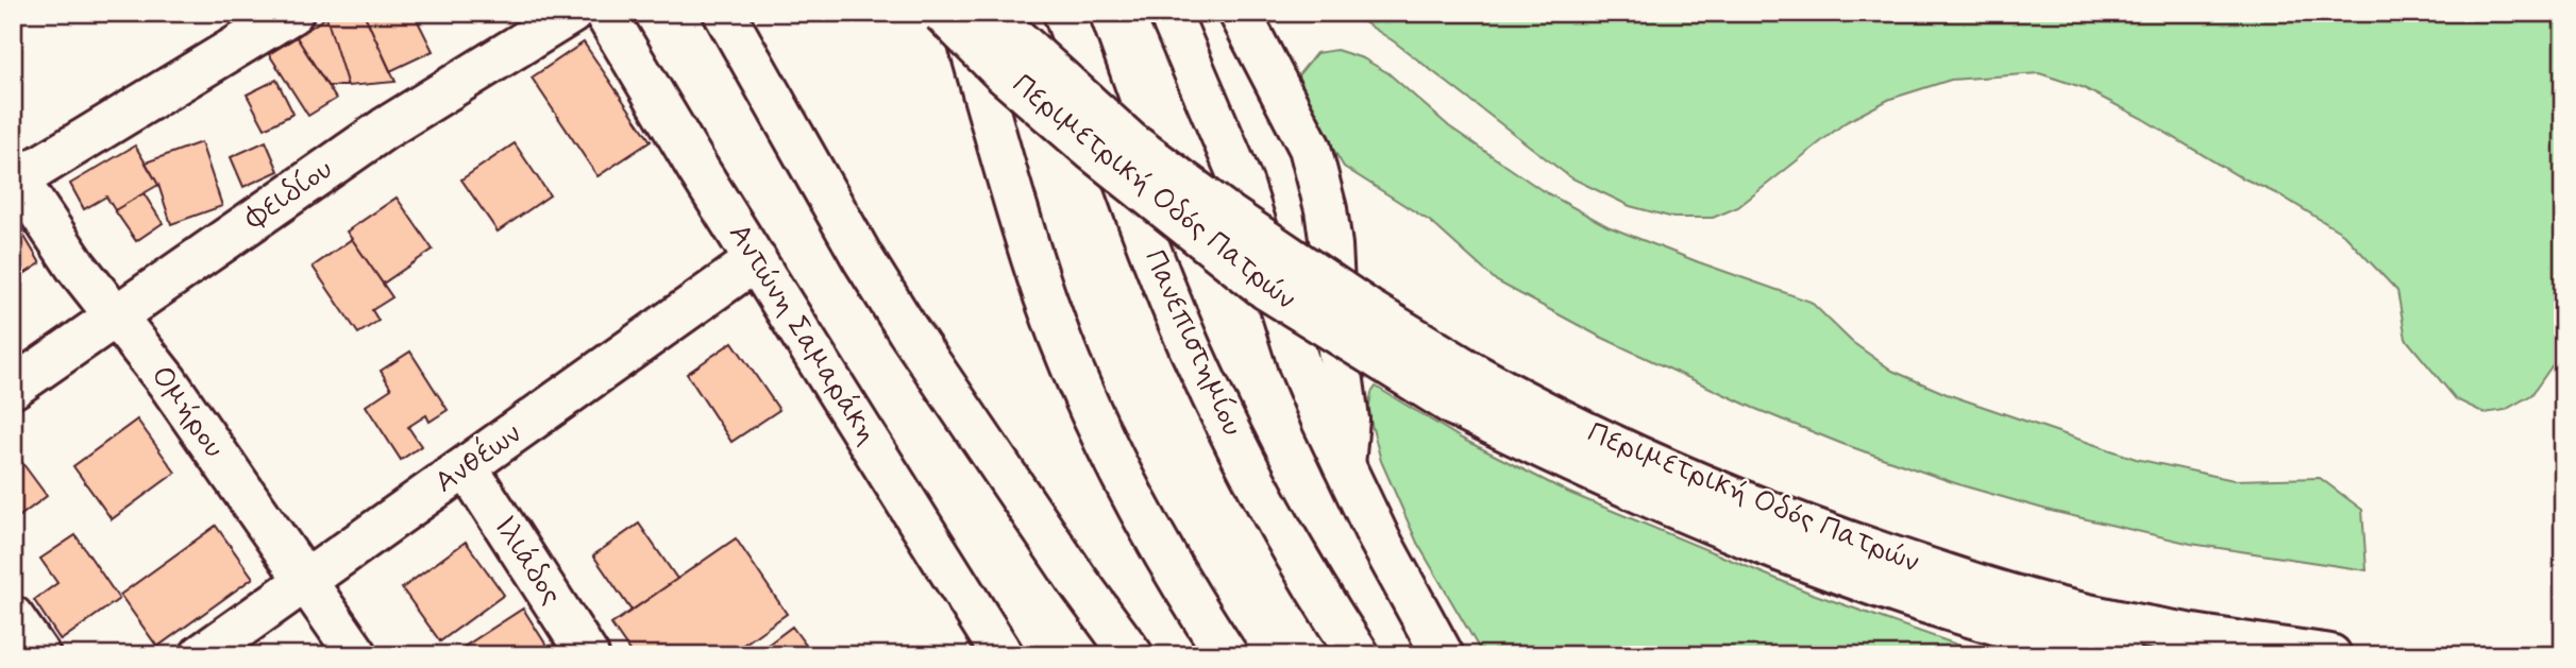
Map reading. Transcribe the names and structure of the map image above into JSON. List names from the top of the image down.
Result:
{
  "streets": {
    "main road": [
      "Περιμετρική Οδός Πατρών",
      "Φειδίου",
      "Αντώνη Σαμαράκη",
      "Πανεπιστημίου",
      "Ομήρου",
      "Ανθέων",
      "Ιλιάδος"
    ]
  },
  "crossings": [
    ["Φειδίου", "Ομήρου"],
    ["Αντώνη Σαμαράκη", "Ανθέων"],
    ["Ομήρου", "Ανθέων"],
    ["Ανθέων", "Ιλιάδος"]
  ]
}
